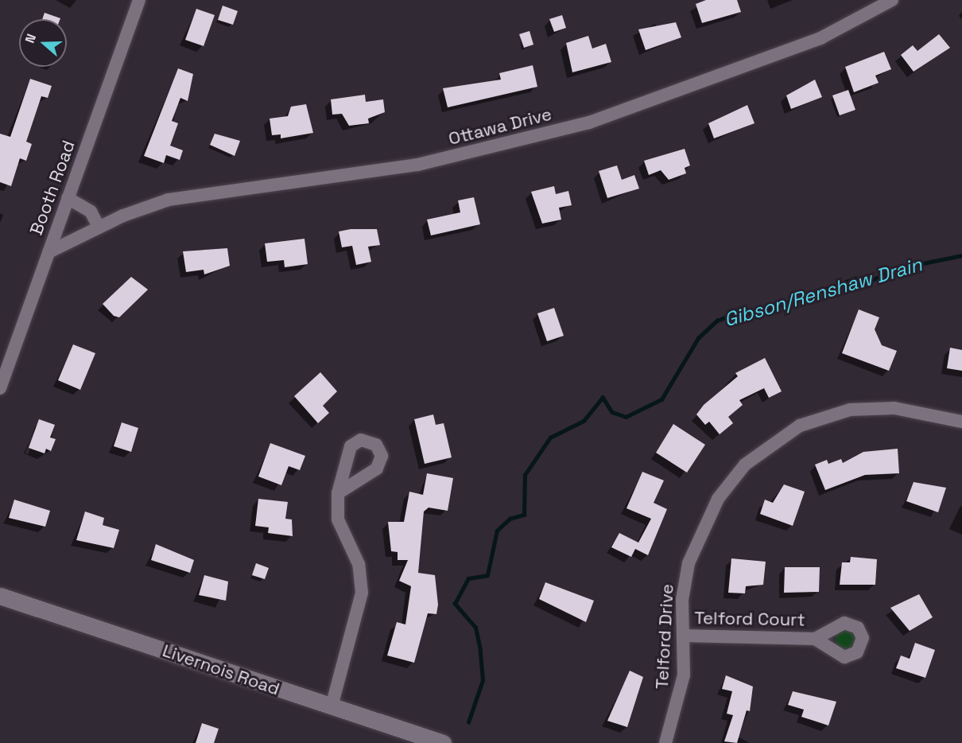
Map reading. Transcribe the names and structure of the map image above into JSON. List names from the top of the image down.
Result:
{
  "streets": {
    "street": [
      "Ottawa Drive",
      "Booth Road",
      "Telford Court",
      "Telford Drive",
      "Livernois Road"
    ]
  },
  "crossings": [
    ["Ottawa Drive", "Booth Road"],
    ["Telford Court", "Telford Drive"]
  ],
  "water": ["Gibson/Renshaw Drain"],
  "north": "left"
}
